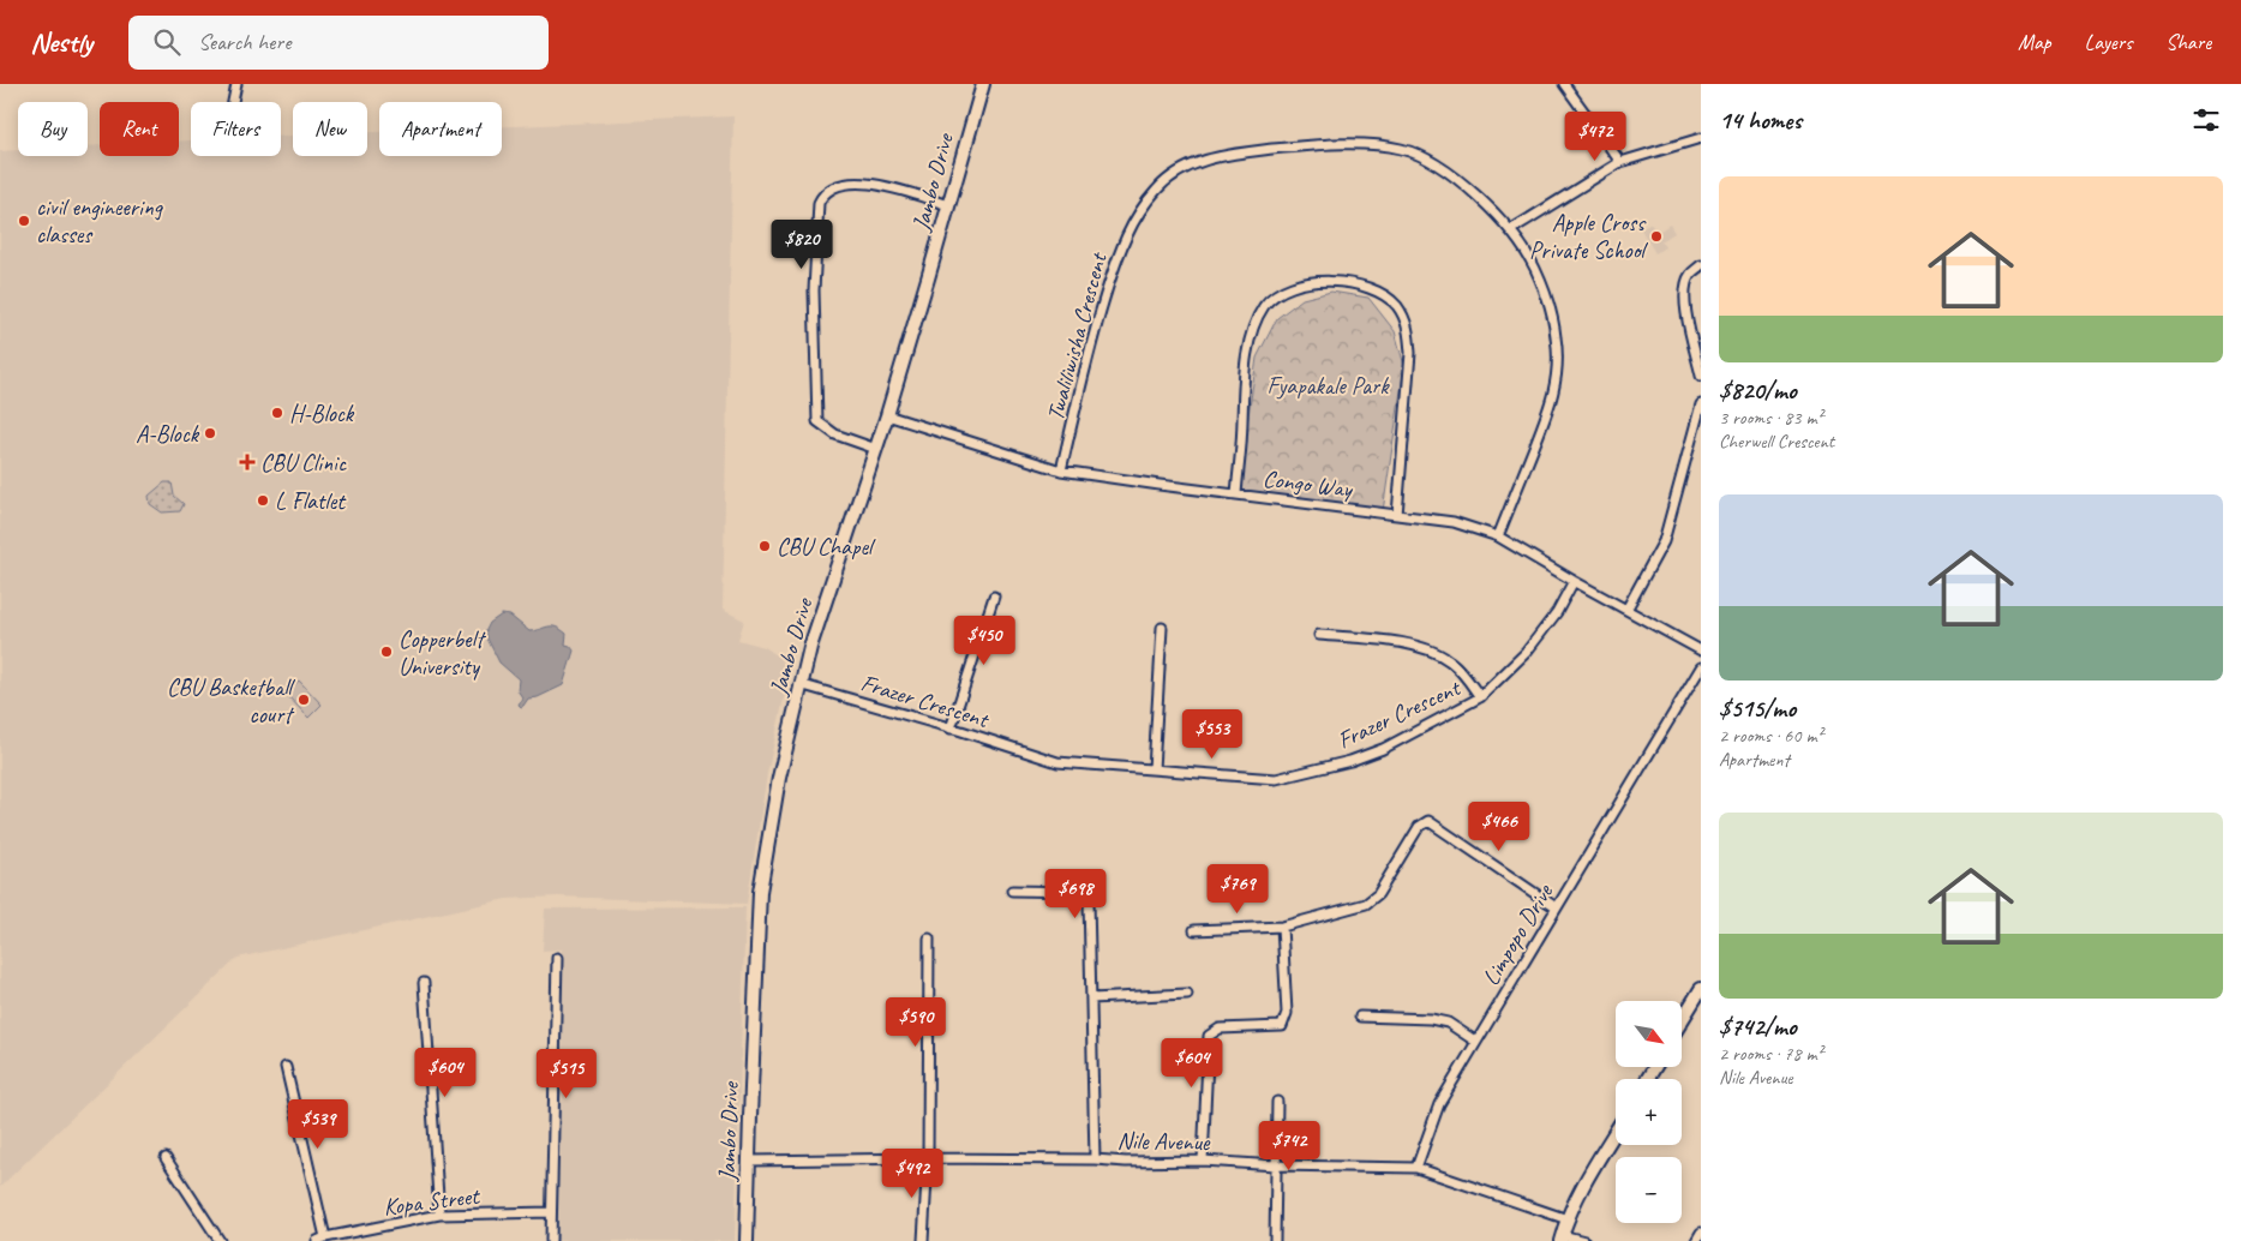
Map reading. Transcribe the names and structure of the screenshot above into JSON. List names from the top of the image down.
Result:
{
  "streets": {
    "main road": ["Jambo Drive"],
    "street": [
      "Twaliliwisha Crescent",
      "Congo Way",
      "Frazer Crescent",
      "Limpopo Drive",
      "Nile Avenue",
      "Kopa Street"
    ]
  },
  "crossings": [
    ["Jambo Drive", "Congo Way"],
    ["Jambo Drive", "Frazer Crescent"],
    ["Jambo Drive", "Nile Avenue"],
    ["Twaliliwisha Crescent", "Congo Way"],
    ["Congo Way", "Frazer Crescent"],
    ["Limpopo Drive", "Nile Avenue"]
  ],
  "parks": ["Fyapakale Park"],
  "places": {
    "other": [
      "civil engineering classes",
      "Apple Cross Private School",
      "H-Block",
      "A-Block",
      "L Flatlet",
      "CBU Chapel",
      "Copperbelt University",
      "CBU Basketball court"
    ],
    "health": ["CBU Clinic"]
  },
  "north": "bottom right",
  "page": {
    "header": "Nestly",
    "search": "Search here",
    "nav": ["Map", "Layers", "Share"],
    "heading": "14 homes",
    "chip": [
      "Buy",
      "Rent",
      "Filters",
      "New",
      "Apartment"
    ],
    "price": [
      "$472",
      "$820",
      "$450",
      "$553",
      "$466",
      "$769",
      "$698",
      "$590",
      "$604",
      "$604",
      "$515",
      "$539",
      "$742",
      "$492"
    ],
    "list": [
      {
        "name": "$820/mo",
        "note": "3 rooms · 83 m² · Cherwell Crescent"
      },
      {
        "name": "$515/mo",
        "note": "2 rooms · 60 m² · Apartment"
      },
      {
        "name": "$742/mo",
        "note": "2 rooms · 78 m² · Nile Avenue"
      }
    ],
    "map_buttons": ["+", "−"]
  }
}
